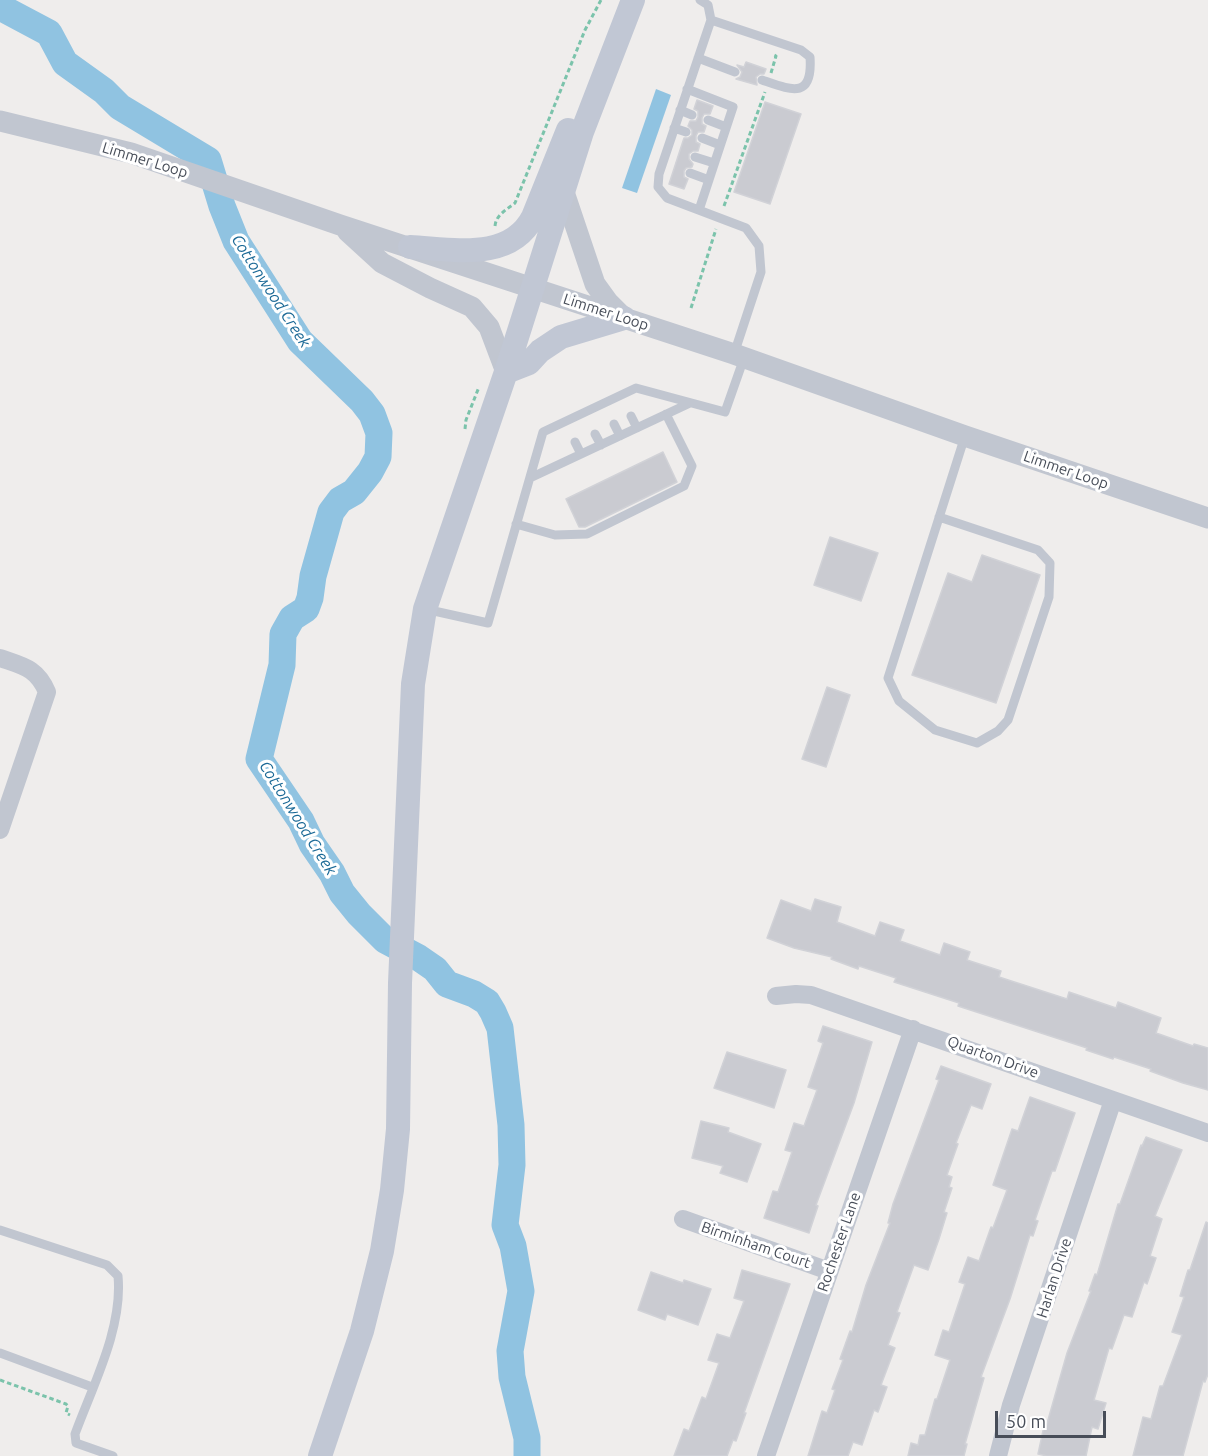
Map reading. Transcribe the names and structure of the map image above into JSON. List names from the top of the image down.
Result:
{
  "streets": {
    "street": [
      "Limmer Loop",
      "Quarton Drive",
      "Rochester Lane",
      "Birminham Court",
      "Harlan Drive"
    ]
  },
  "crossings": [
    ["Quarton Drive", "Rochester Lane"],
    ["Quarton Drive", "Harlan Drive"],
    ["Rochester Lane", "Birminham Court"]
  ],
  "water": ["Cottonwood Creek"],
  "scale_bar": "50 m"
}
